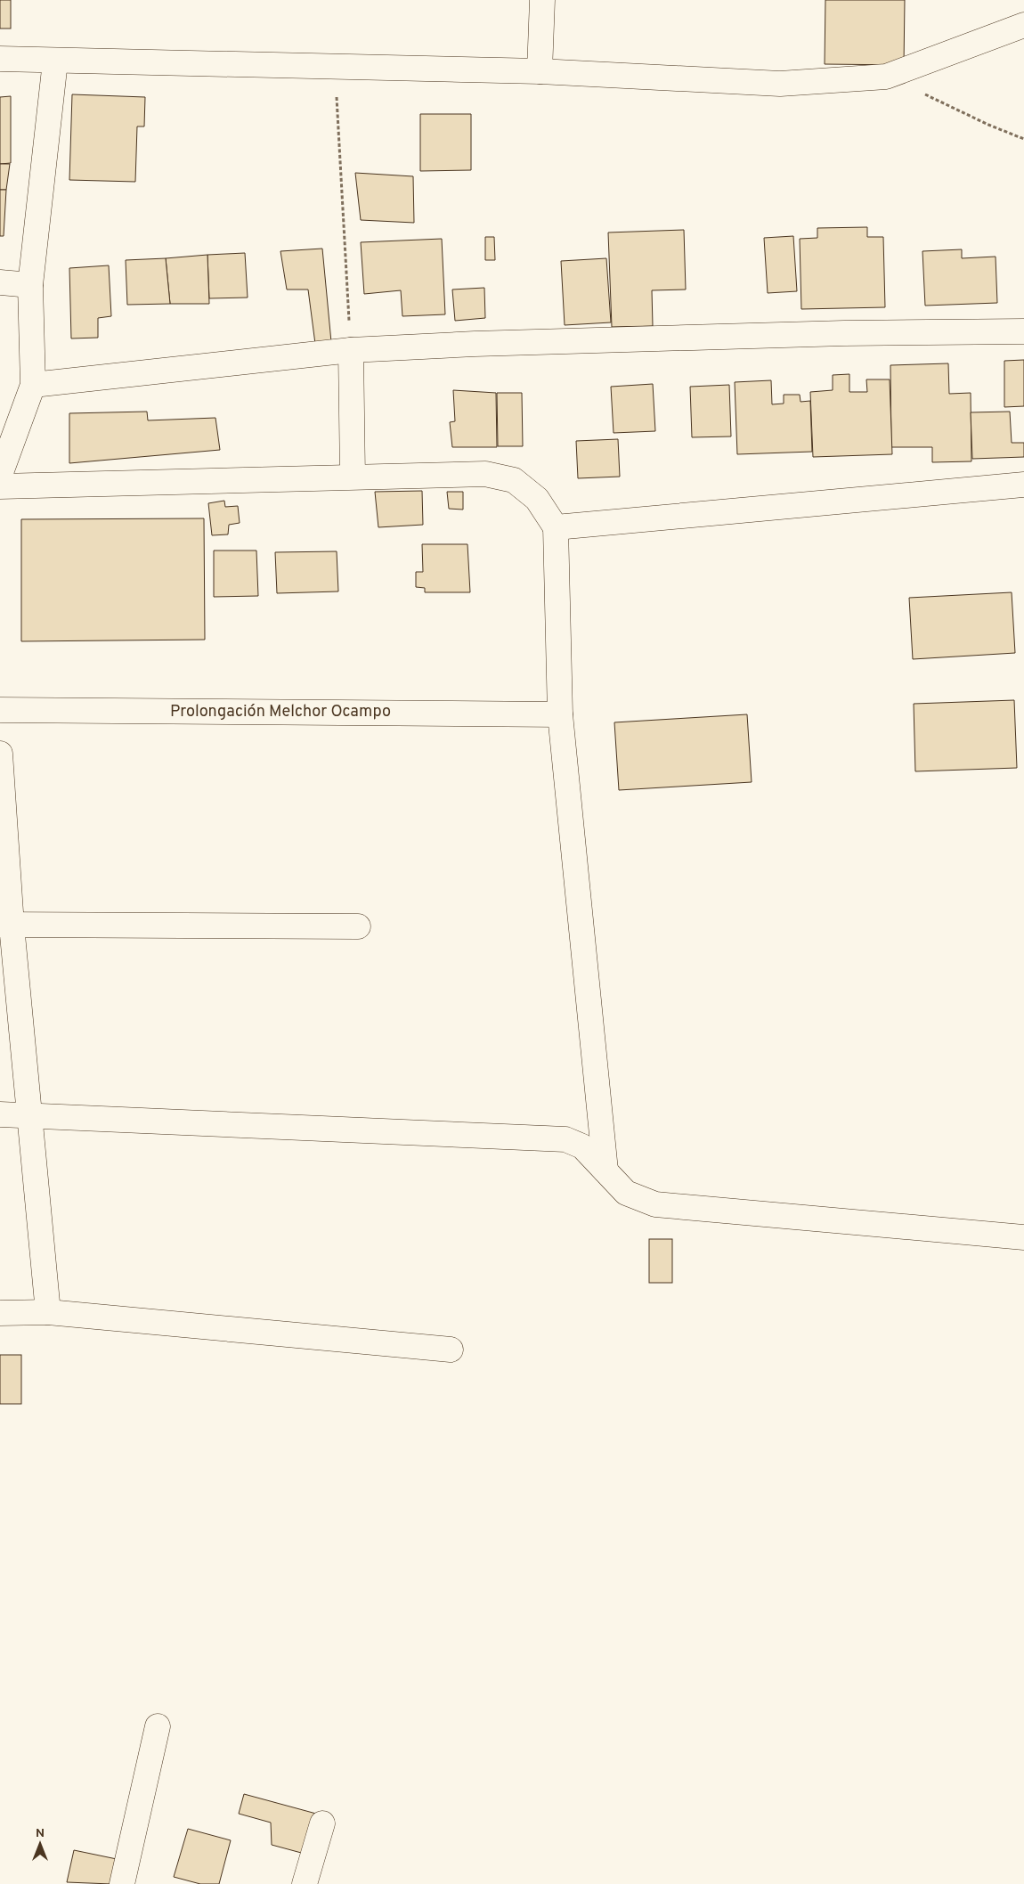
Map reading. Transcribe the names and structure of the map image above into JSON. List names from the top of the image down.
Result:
{
  "streets": {
    "street": ["Prolongación Melchor Ocampo"]
  },
  "north": "top"
}
